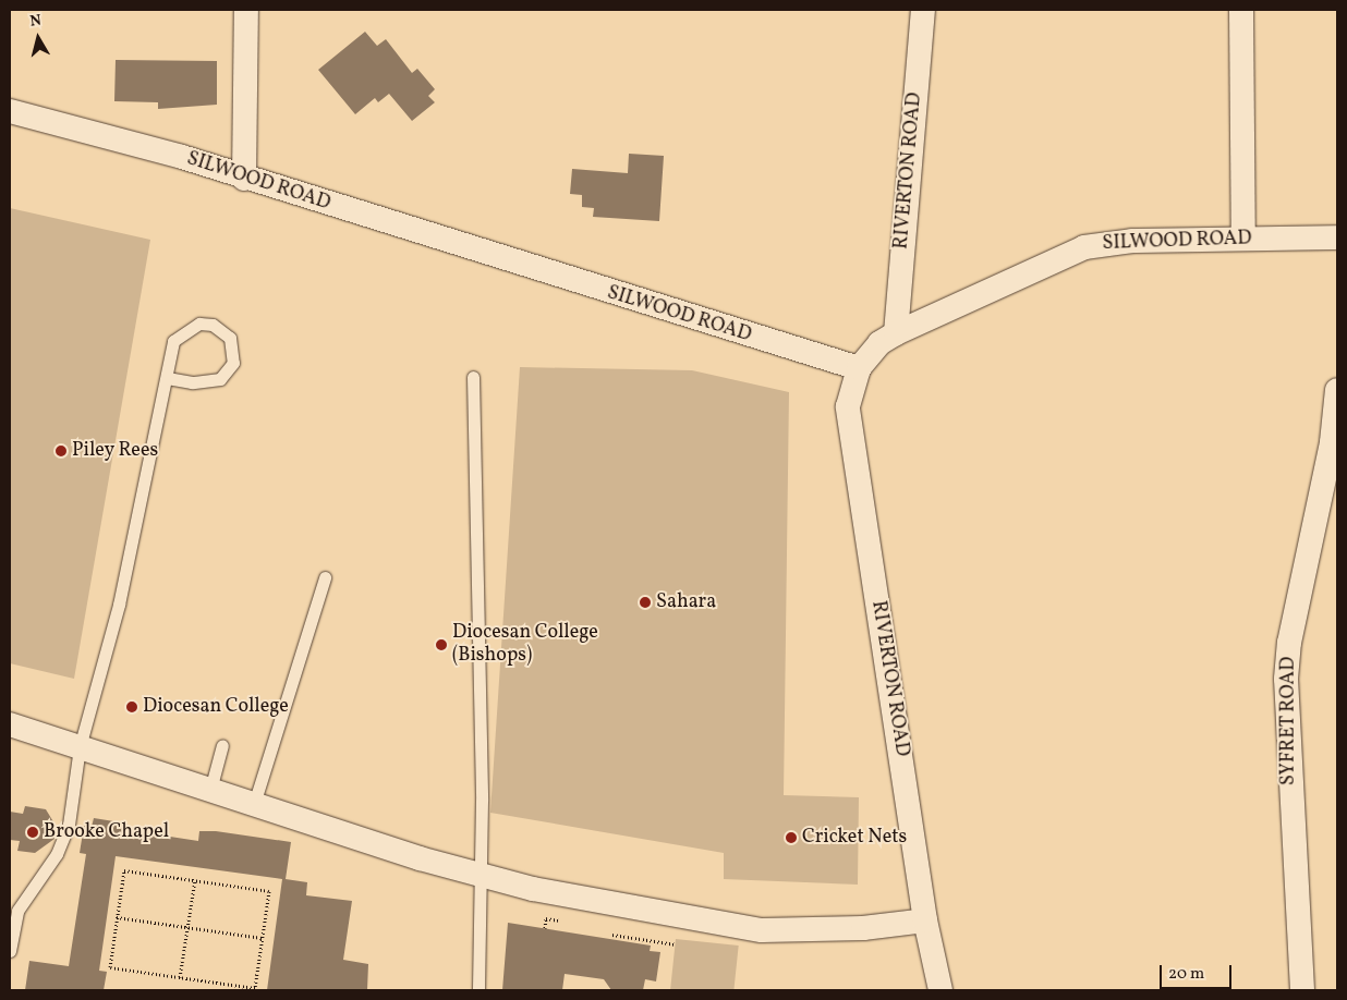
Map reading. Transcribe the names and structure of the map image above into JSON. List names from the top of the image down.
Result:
{
  "streets": {
    "street": ["RIVERTON ROAD", "SILWOOD ROAD", "SYFRET ROAD"]
  },
  "crossings": [
    ["RIVERTON ROAD", "SILWOOD ROAD"]
  ],
  "places": [
    "Piley Rees",
    "Sahara",
    "Diocesan College (Bishops)",
    "Diocesan College",
    "Brooke Chapel",
    "Cricket Nets"
  ],
  "scale_bar": "20 m",
  "north": "top"
}
